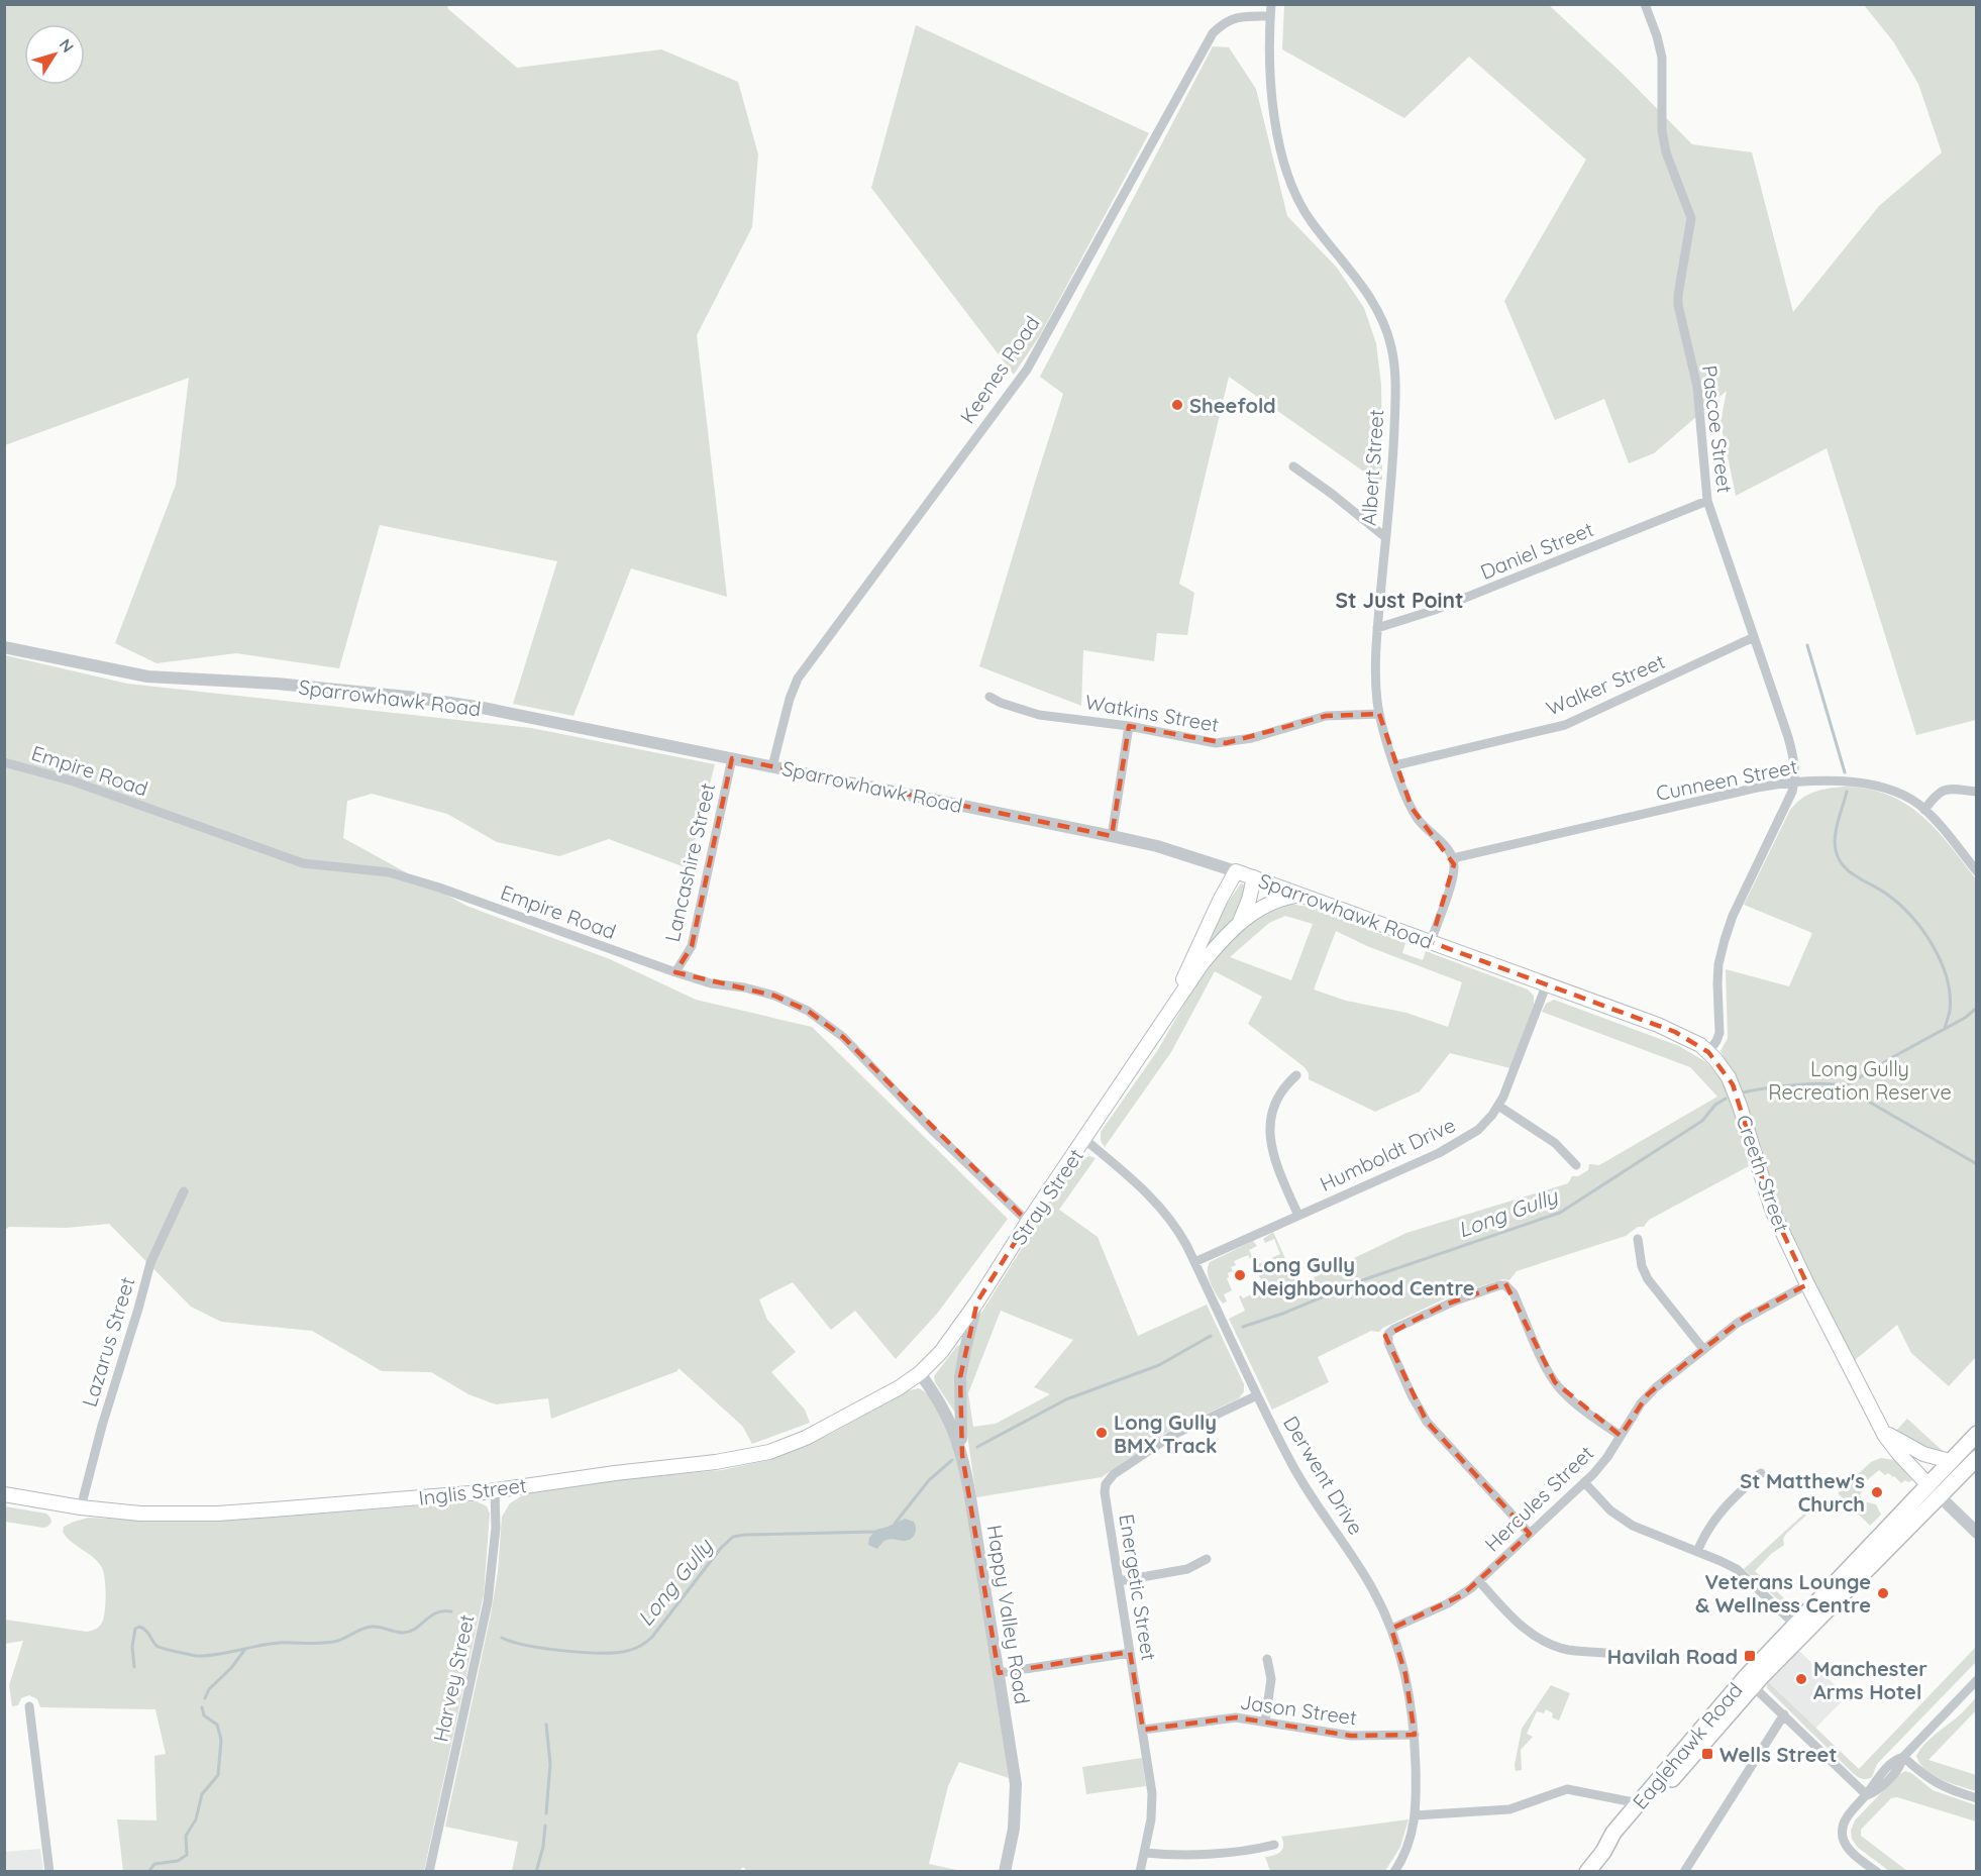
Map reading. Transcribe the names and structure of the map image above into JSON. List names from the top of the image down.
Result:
{
  "streets": {
    "main road": [
      "Sparrowhawk Road",
      "Creeth Street",
      "Stray Street",
      "Inglis Street",
      "Eaglehawk Road"
    ],
    "street": [
      "Keenes Road",
      "Pascoe Street",
      "Albert Street",
      "Daniel Street",
      "Walker Street",
      "Watkins Street",
      "Empire Road",
      "Cunneen Street",
      "Lancashire Street",
      "Humboldt Drive",
      "Lazarus Street",
      "Derwent Drive",
      "Hercules Street",
      "Energetic Street",
      "Happy Valley Road",
      "Harvey Street",
      "Jason Street"
    ]
  },
  "crossings": [
    ["Keenes Road", "Albert Street"],
    ["Keenes Road", "Sparrowhawk Road"],
    ["Pascoe Street", "Daniel Street"],
    ["Pascoe Street", "Walker Street"],
    ["Pascoe Street", "Cunneen Street"],
    ["Albert Street", "Daniel Street"],
    ["Albert Street", "Walker Street"],
    ["Albert Street", "Watkins Street"],
    ["Albert Street", "Cunneen Street"],
    ["Sparrowhawk Road", "Lancashire Street"],
    ["Sparrowhawk Road", "Humboldt Drive"],
    ["Sparrowhawk Road", "Creeth Street"],
    ["Sparrowhawk Road", "Stray Street"],
    ["Empire Road", "Lancashire Street"],
    ["Empire Road", "Stray Street"],
    ["Humboldt Drive", "Derwent Drive"],
    ["Creeth Street", "Hercules Street"],
    ["Creeth Street", "Eaglehawk Road"],
    ["Stray Street", "Derwent Drive"],
    ["Stray Street", "Inglis Street"],
    ["Stray Street", "Happy Valley Road"],
    ["Lazarus Street", "Inglis Street"],
    ["Derwent Drive", "Hercules Street"],
    ["Derwent Drive", "Energetic Street"],
    ["Derwent Drive", "Jason Street"],
    ["Inglis Street", "Happy Valley Road"],
    ["Inglis Street", "Harvey Street"],
    ["Energetic Street", "Jason Street"]
  ],
  "districts": ["St Just Point"],
  "water": ["Long Gully"],
  "parks": ["Long Gully Recreation Reserve"],
  "places": {
    "other": [
      "Sheefold",
      "Long Gully Neighbourhood Centre",
      "Long Gully BMX Track",
      "St Matthew's Church",
      "Veterans Lounge & Wellness Centre",
      "Manchester Arms Hotel"
    ],
    "transit": ["Havilah Road", "Wells Street"]
  },
  "north": "top right"
}
